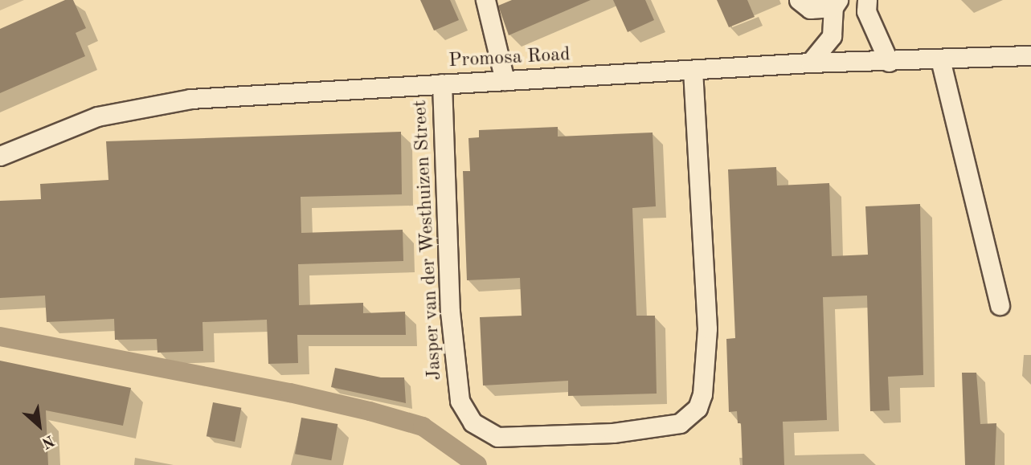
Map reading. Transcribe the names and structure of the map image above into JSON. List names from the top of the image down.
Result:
{
  "streets": {
    "street": ["Promosa Road", "Jasper van der Westhuizen Street"]
  },
  "crossings": [
    ["Promosa Road", "Jasper van der Westhuizen Street"]
  ],
  "north": "bottom right"
}
